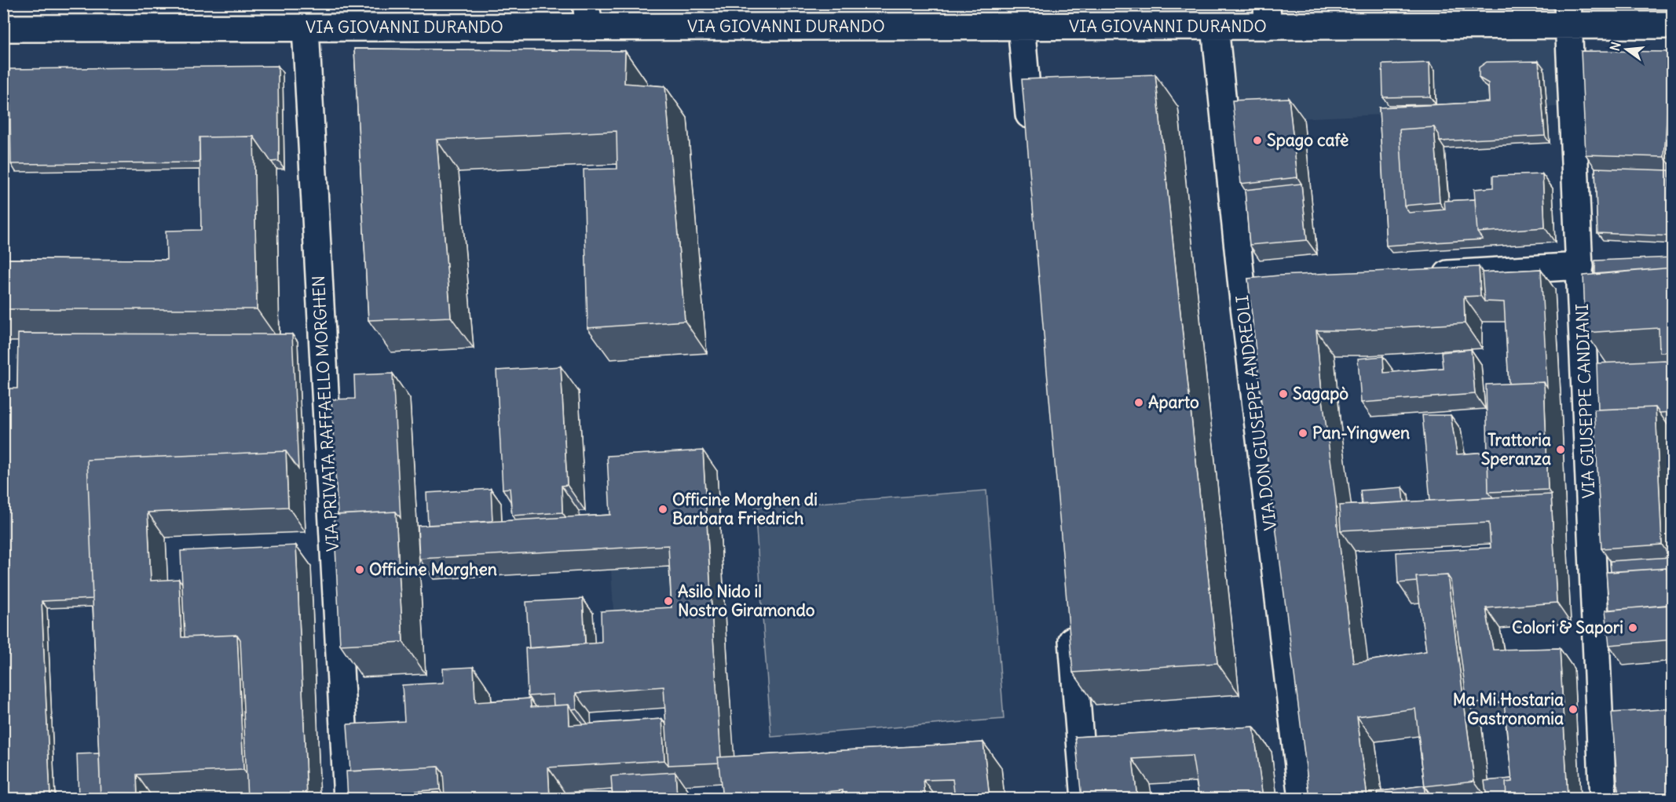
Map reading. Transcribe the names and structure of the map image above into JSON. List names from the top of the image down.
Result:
{
  "streets": {
    "street": [
      "VIA GIOVANNI DURANDO",
      "VIA GIUSEPPE CANDIANI",
      "VIA DON GIUSEPPE ANDREOLI",
      "VIA PRIVATA RAFFAELLO MORGHEN"
    ]
  },
  "crossings": [
    ["VIA GIOVANNI DURANDO", "VIA GIUSEPPE CANDIANI"],
    ["VIA GIOVANNI DURANDO", "VIA DON GIUSEPPE ANDREOLI"],
    ["VIA GIOVANNI DURANDO", "VIA PRIVATA RAFFAELLO MORGHEN"]
  ],
  "places": [
    "Spago cafè",
    "Sagapò",
    "Aparto",
    "Pan-Yingwen",
    "Trattoria Speranza",
    "Officine Morghen di Barbara Friedrich",
    "Officine Morghen",
    "Asilo Nido il Nostro Giramondo",
    "Colori & Sapori",
    "Ma Mi Hostaria Gastronomia"
  ],
  "north": "left"
}
